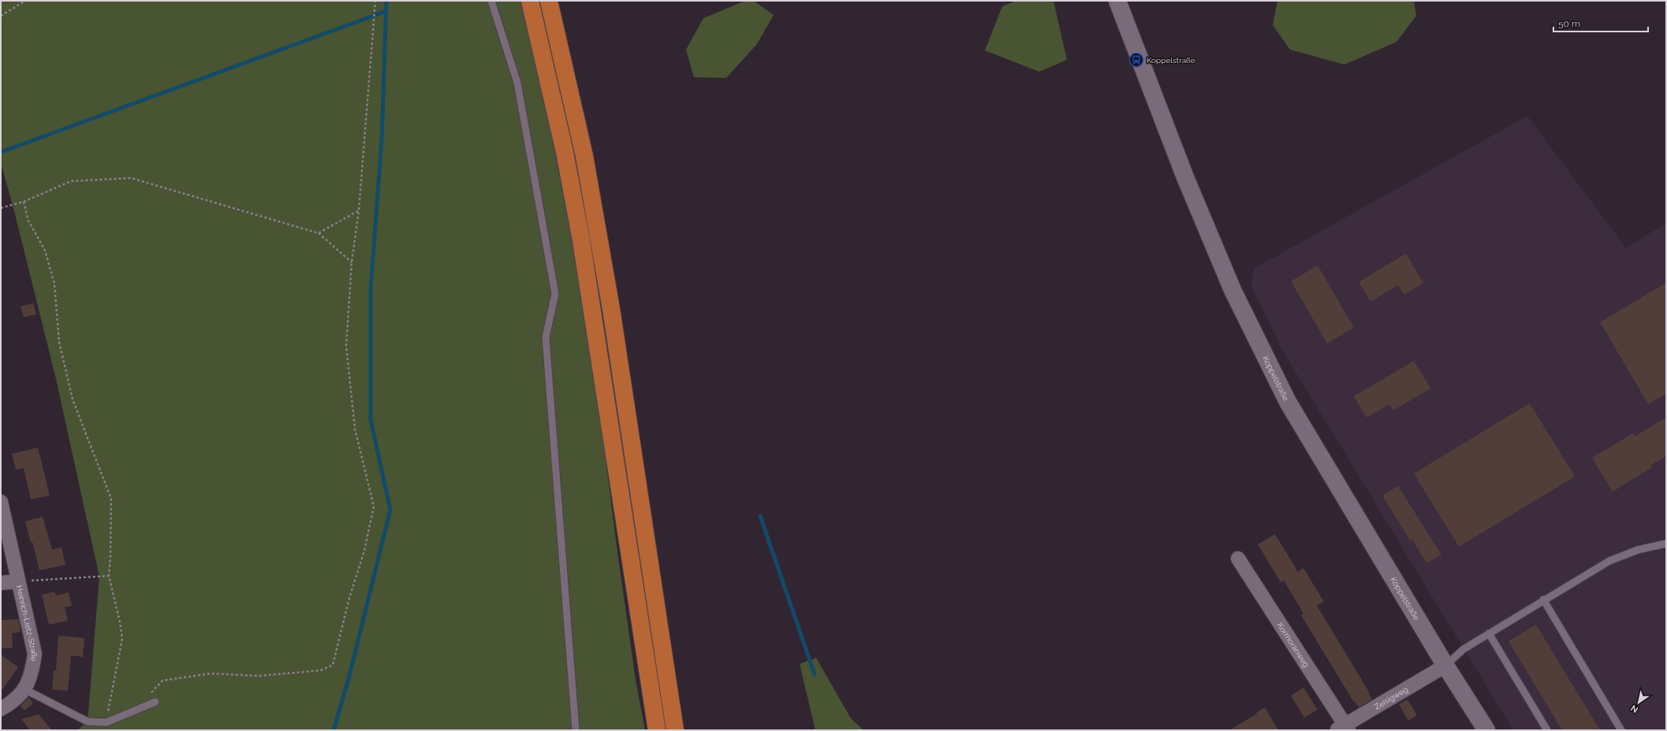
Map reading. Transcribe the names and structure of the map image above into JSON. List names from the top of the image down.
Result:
{
  "streets": {
    "street": [
      "Koppelstraße",
      "Heinrich-Lietz-Straße",
      "Kormoranweg",
      "Zeisigweg"
    ]
  },
  "crossings": [
    ["Koppelstraße", "Zeisigweg"],
    ["Kormoranweg", "Zeisigweg"]
  ],
  "places": {
    "bus stop": ["Koppelstraße"]
  },
  "scale_bar": "50 m",
  "north": "bottom left"
}
